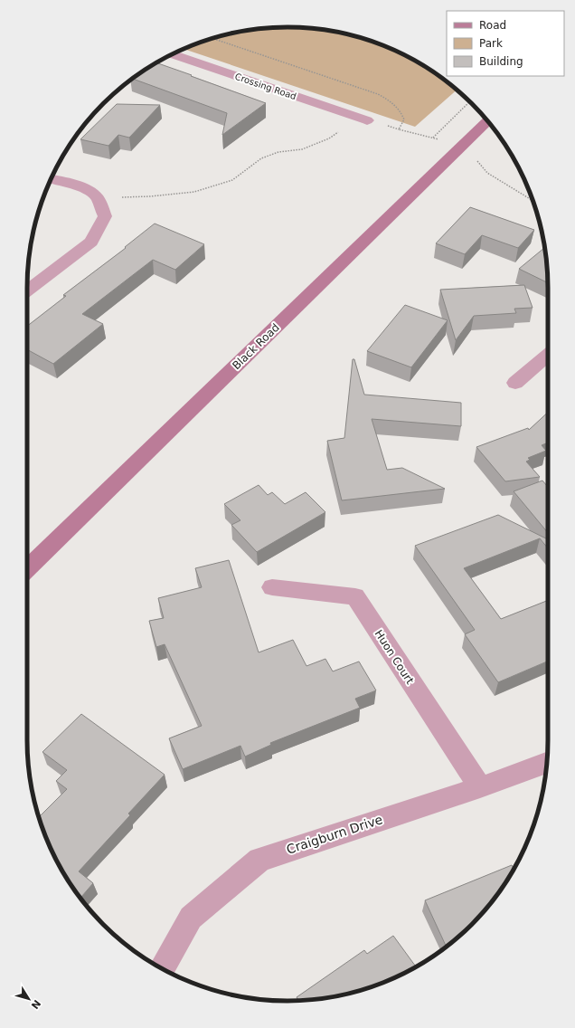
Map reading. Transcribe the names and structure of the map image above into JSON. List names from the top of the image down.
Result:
{
  "streets": {
    "main road": ["Black Road"],
    "street": ["Crossing Road", "Huon Court", "Craigburn Drive"]
  },
  "crossings": [
    ["Huon Court", "Craigburn Drive"]
  ],
  "legend": ["Road", "Park", "Building"],
  "north": "bottom right"
}
